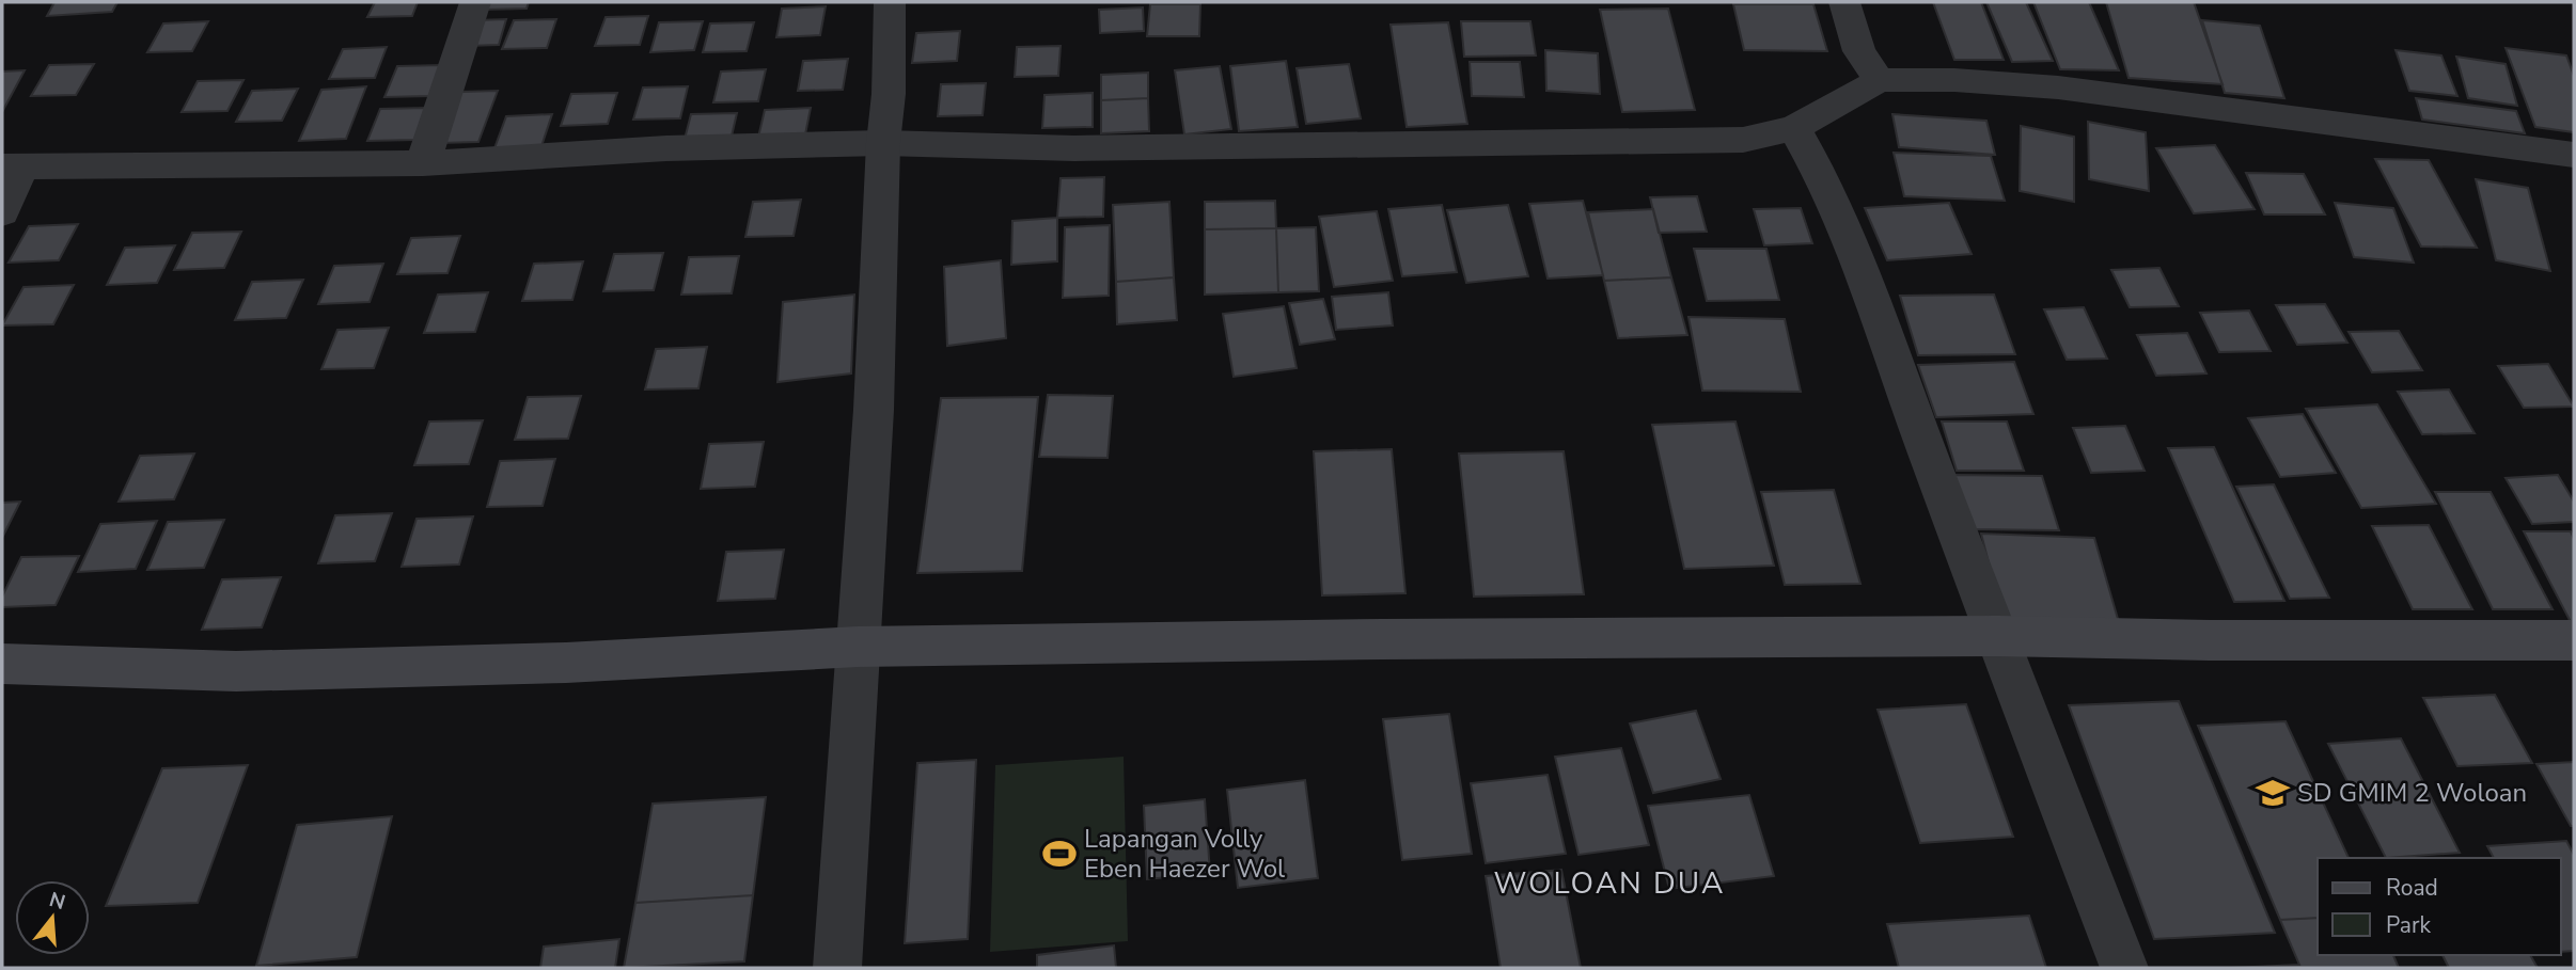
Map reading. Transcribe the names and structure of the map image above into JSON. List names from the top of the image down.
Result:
{
  "districts": ["WOLOAN DUA"],
  "places": {
    "school or university": ["SD GMIM 2 Woloan"],
    "sports": ["Lapangan Volly Eben Haezer Wol"]
  },
  "legend": ["Road", "Park"],
  "north": "top"
}
